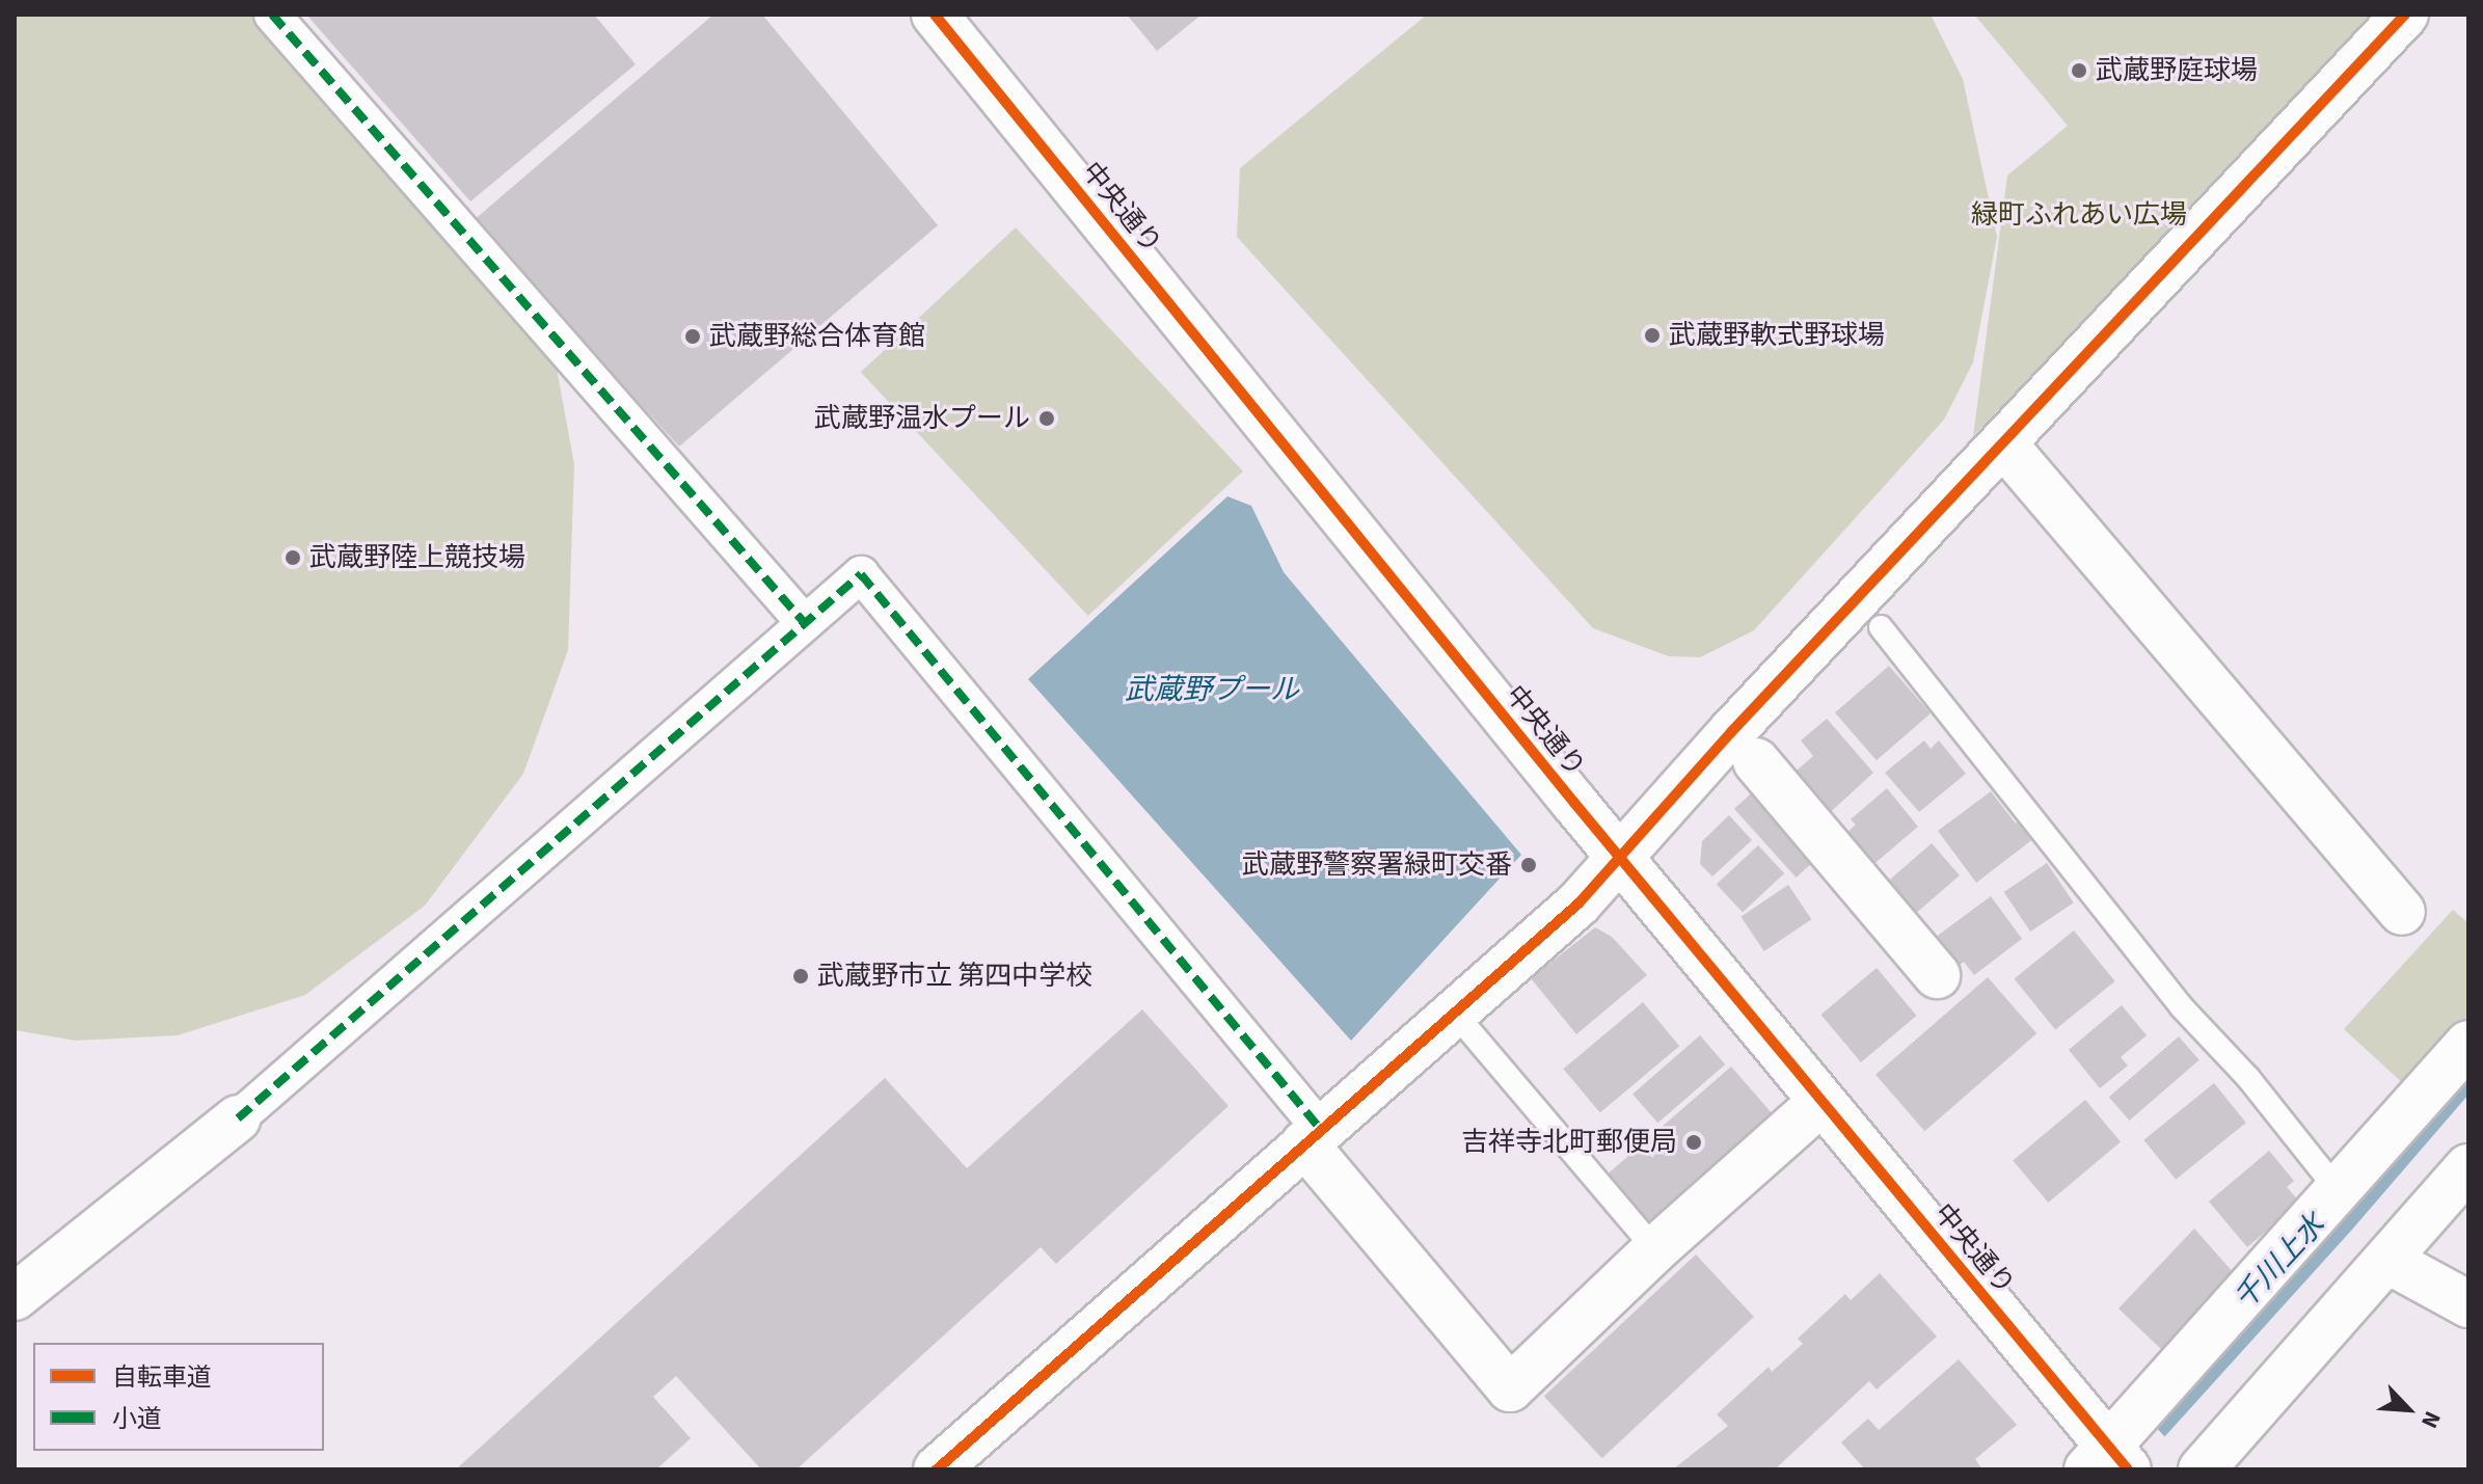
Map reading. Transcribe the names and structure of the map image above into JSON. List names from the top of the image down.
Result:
{
  "streets": {
    "street": ["中央通り"]
  },
  "water": ["武蔵野プール", "千川上水"],
  "parks": ["緑町ふれあい広場"],
  "places": [
    "武蔵野庭球場",
    "武蔵野軟式野球場",
    "武蔵野総合体育館",
    "武蔵野温水プール",
    "武蔵野陸上競技場",
    "武蔵野警察署緑町交番",
    "武蔵野市立 第四中学校",
    "吉祥寺北町郵便局"
  ],
  "legend": ["自転車道", "小道"],
  "north": "bottom right"
}
